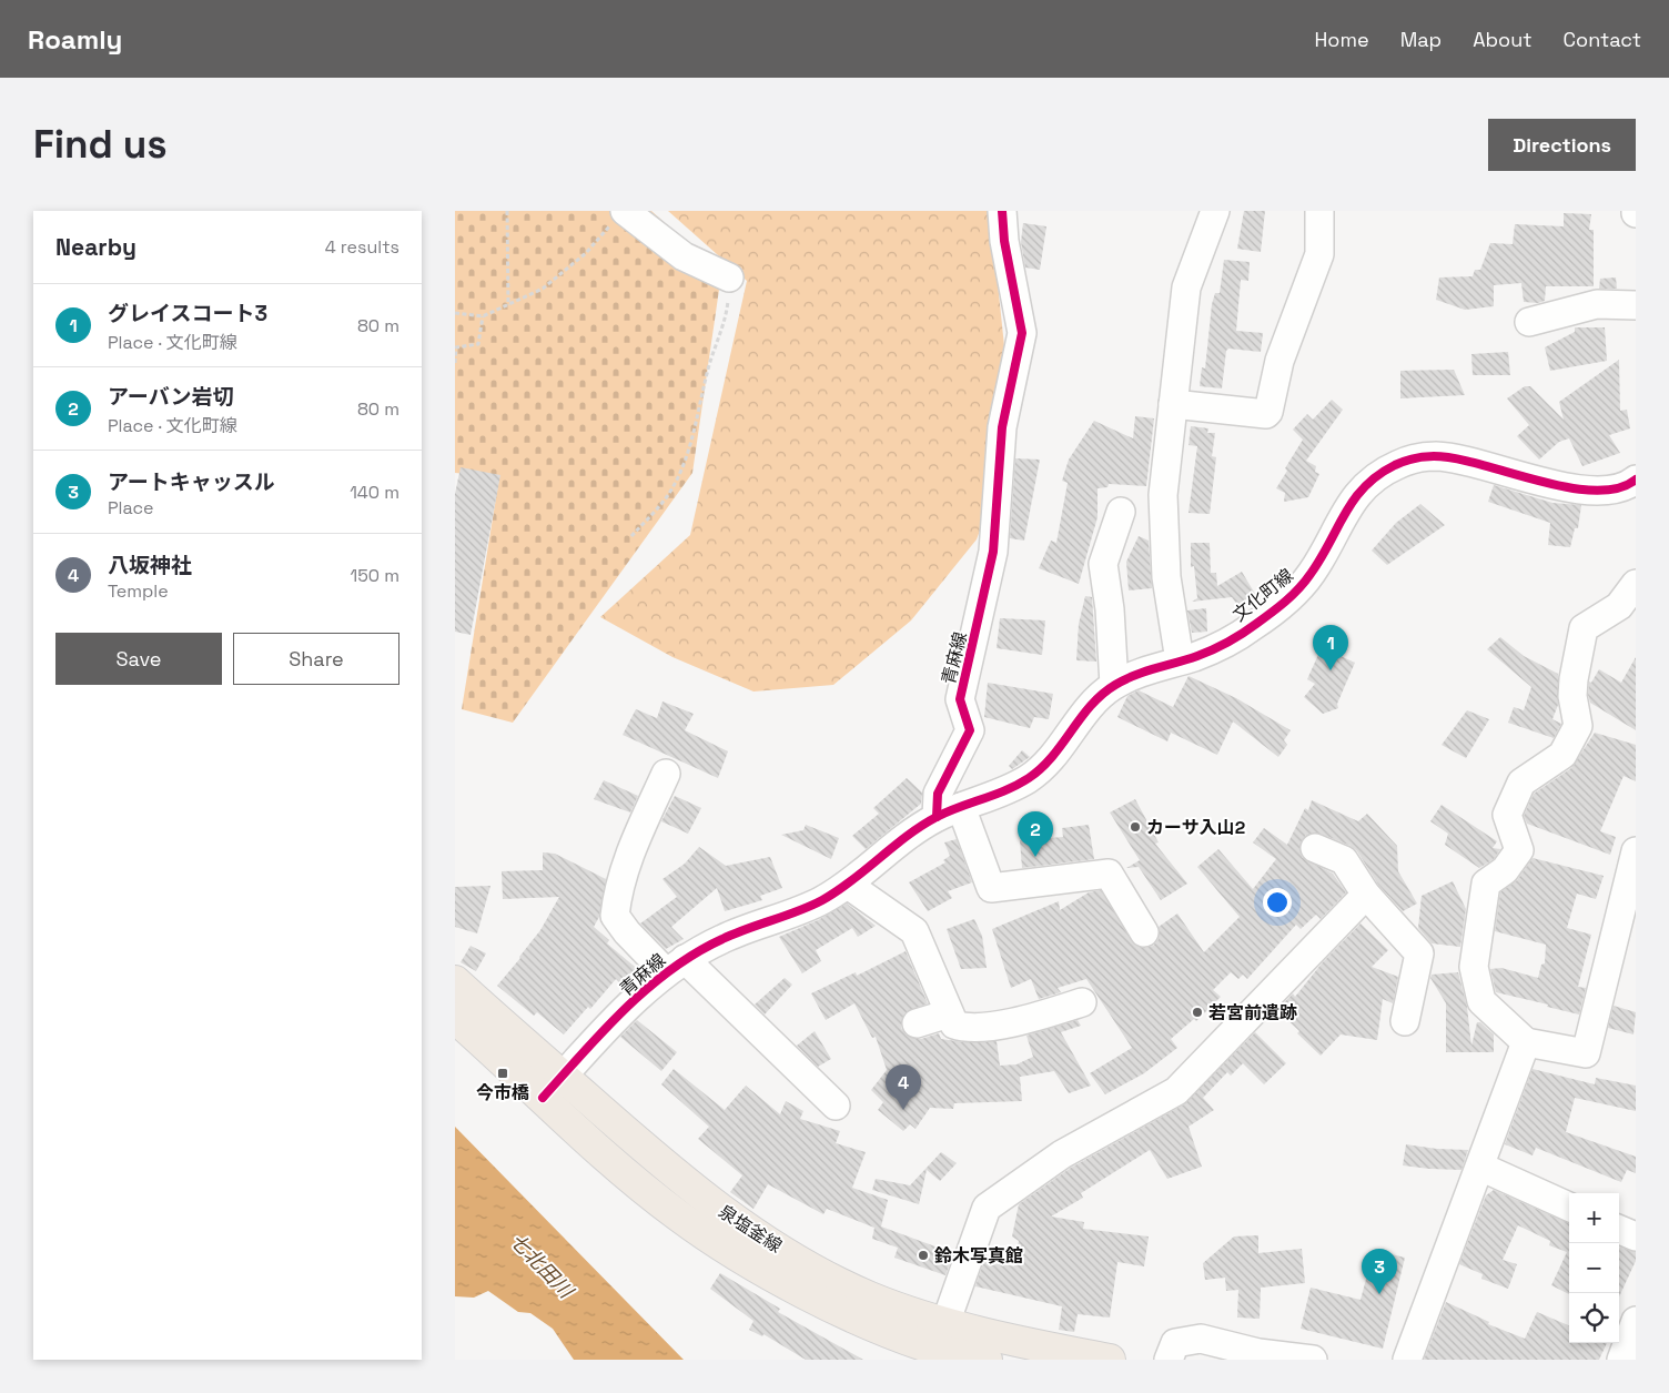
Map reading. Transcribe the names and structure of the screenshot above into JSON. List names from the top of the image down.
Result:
{
  "streets": {
    "main road": ["泉塩釜線"],
    "street": ["文化町線", "青麻線"]
  },
  "crossings": [
    ["文化町線", "青麻線"],
    ["青麻線", "泉塩釜線"]
  ],
  "water": ["七北田川"],
  "places": {
    "other": ["カーサ入山2", "若宮前遺跡", "鈴木写真館"],
    "transit": ["今市橋"]
  },
  "page": {
    "header": "Roamly",
    "nav": [
      "Home",
      "Map",
      "About",
      "Contact"
    ],
    "buttons": [
      "Directions",
      ["Save", "Share"]
    ],
    "title": "Find us",
    "heading": ["Nearby", "4 results"],
    "list": [
      {
        "mark": "1",
        "name": "グレイスコート3",
        "note": "Place · 文化町線",
        "value": "80 m"
      },
      {
        "mark": "2",
        "name": "アーバン岩切",
        "note": "Place · 文化町線",
        "value": "80 m"
      },
      {
        "mark": "3",
        "name": "アートキャッスル",
        "note": "Place",
        "value": "140 m"
      },
      {
        "mark": "4",
        "name": "八坂神社",
        "note": "Temple",
        "value": "150 m"
      }
    ],
    "pins": [
      "1",
      "2",
      "4",
      "3"
    ],
    "map_buttons": ["+", "−"]
  }
}
